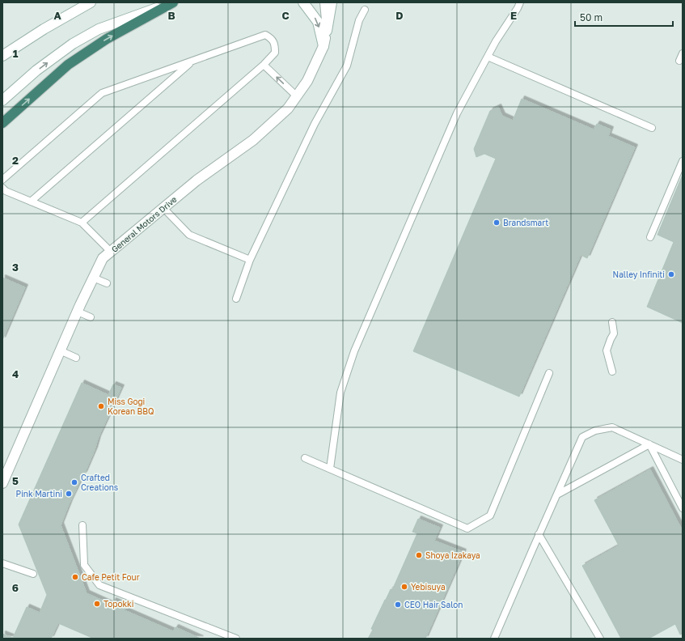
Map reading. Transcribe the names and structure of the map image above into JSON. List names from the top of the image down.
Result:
{
  "streets": {
    "street": ["General Motors Drive"]
  },
  "places": [
    "Brandsmart",
    "Nalley Infiniti",
    "Miss Gogi Korean BBQ",
    "Crafted Creations",
    "Pink Martini",
    "Shoya Izakaya",
    "Cafe Petit Four",
    "Yebisuya",
    "Topokki",
    "CEO Hair Salon"
  ],
  "scale_bar": "50 m",
  "grid": {
    "columns": [
      "A",
      "B",
      "C",
      "D",
      "E"
    ],
    "rows": [
      "1",
      "2",
      "3",
      "4",
      "5",
      "6"
    ]
  }
}
